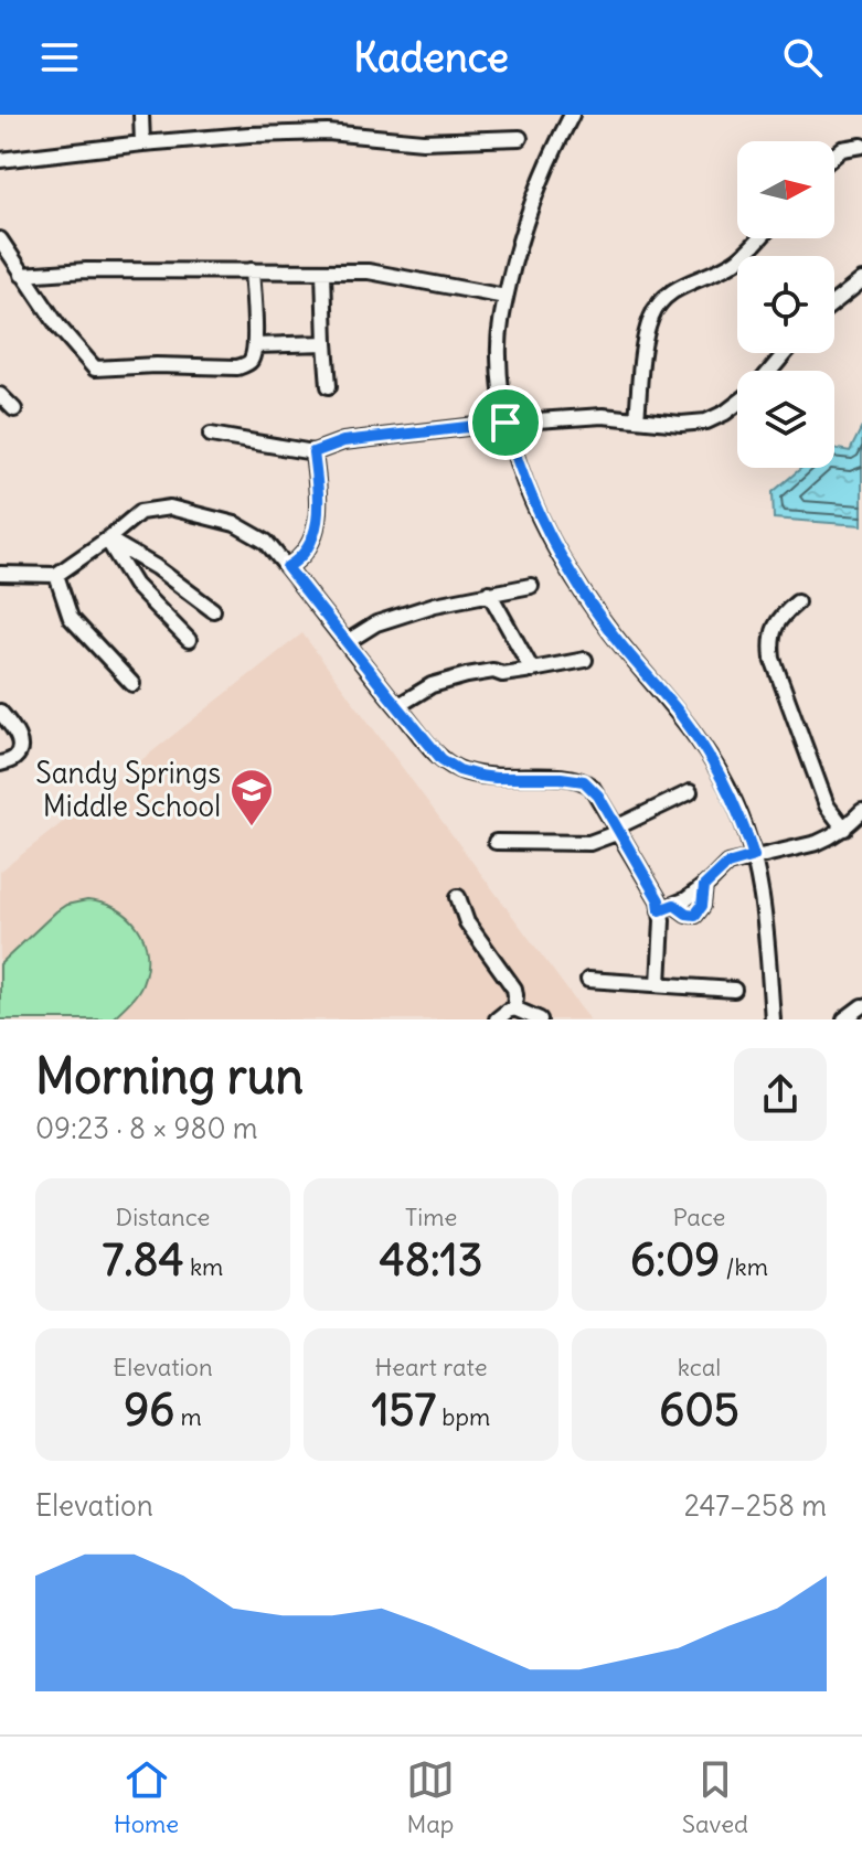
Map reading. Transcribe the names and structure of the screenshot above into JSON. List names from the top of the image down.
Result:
{
  "places": {
    "school or university": ["Sandy Springs Middle School"]
  },
  "north": "right",
  "page": {
    "header": "Kadence",
    "heading": ["Morning run", "09:23 · 8 × 980 m"],
    "stats": [
      ["Distance", "7.84 km"],
      ["Time", "48:13"],
      ["Pace", "6:09 /km"],
      ["Elevation", "96 m"],
      ["Heart rate", "157 bpm"],
      ["kcal", "605"]
    ],
    "chart": ["Elevation", "247–258 m"],
    "tabs": ["Home", "Map", "Saved"]
  }
}
